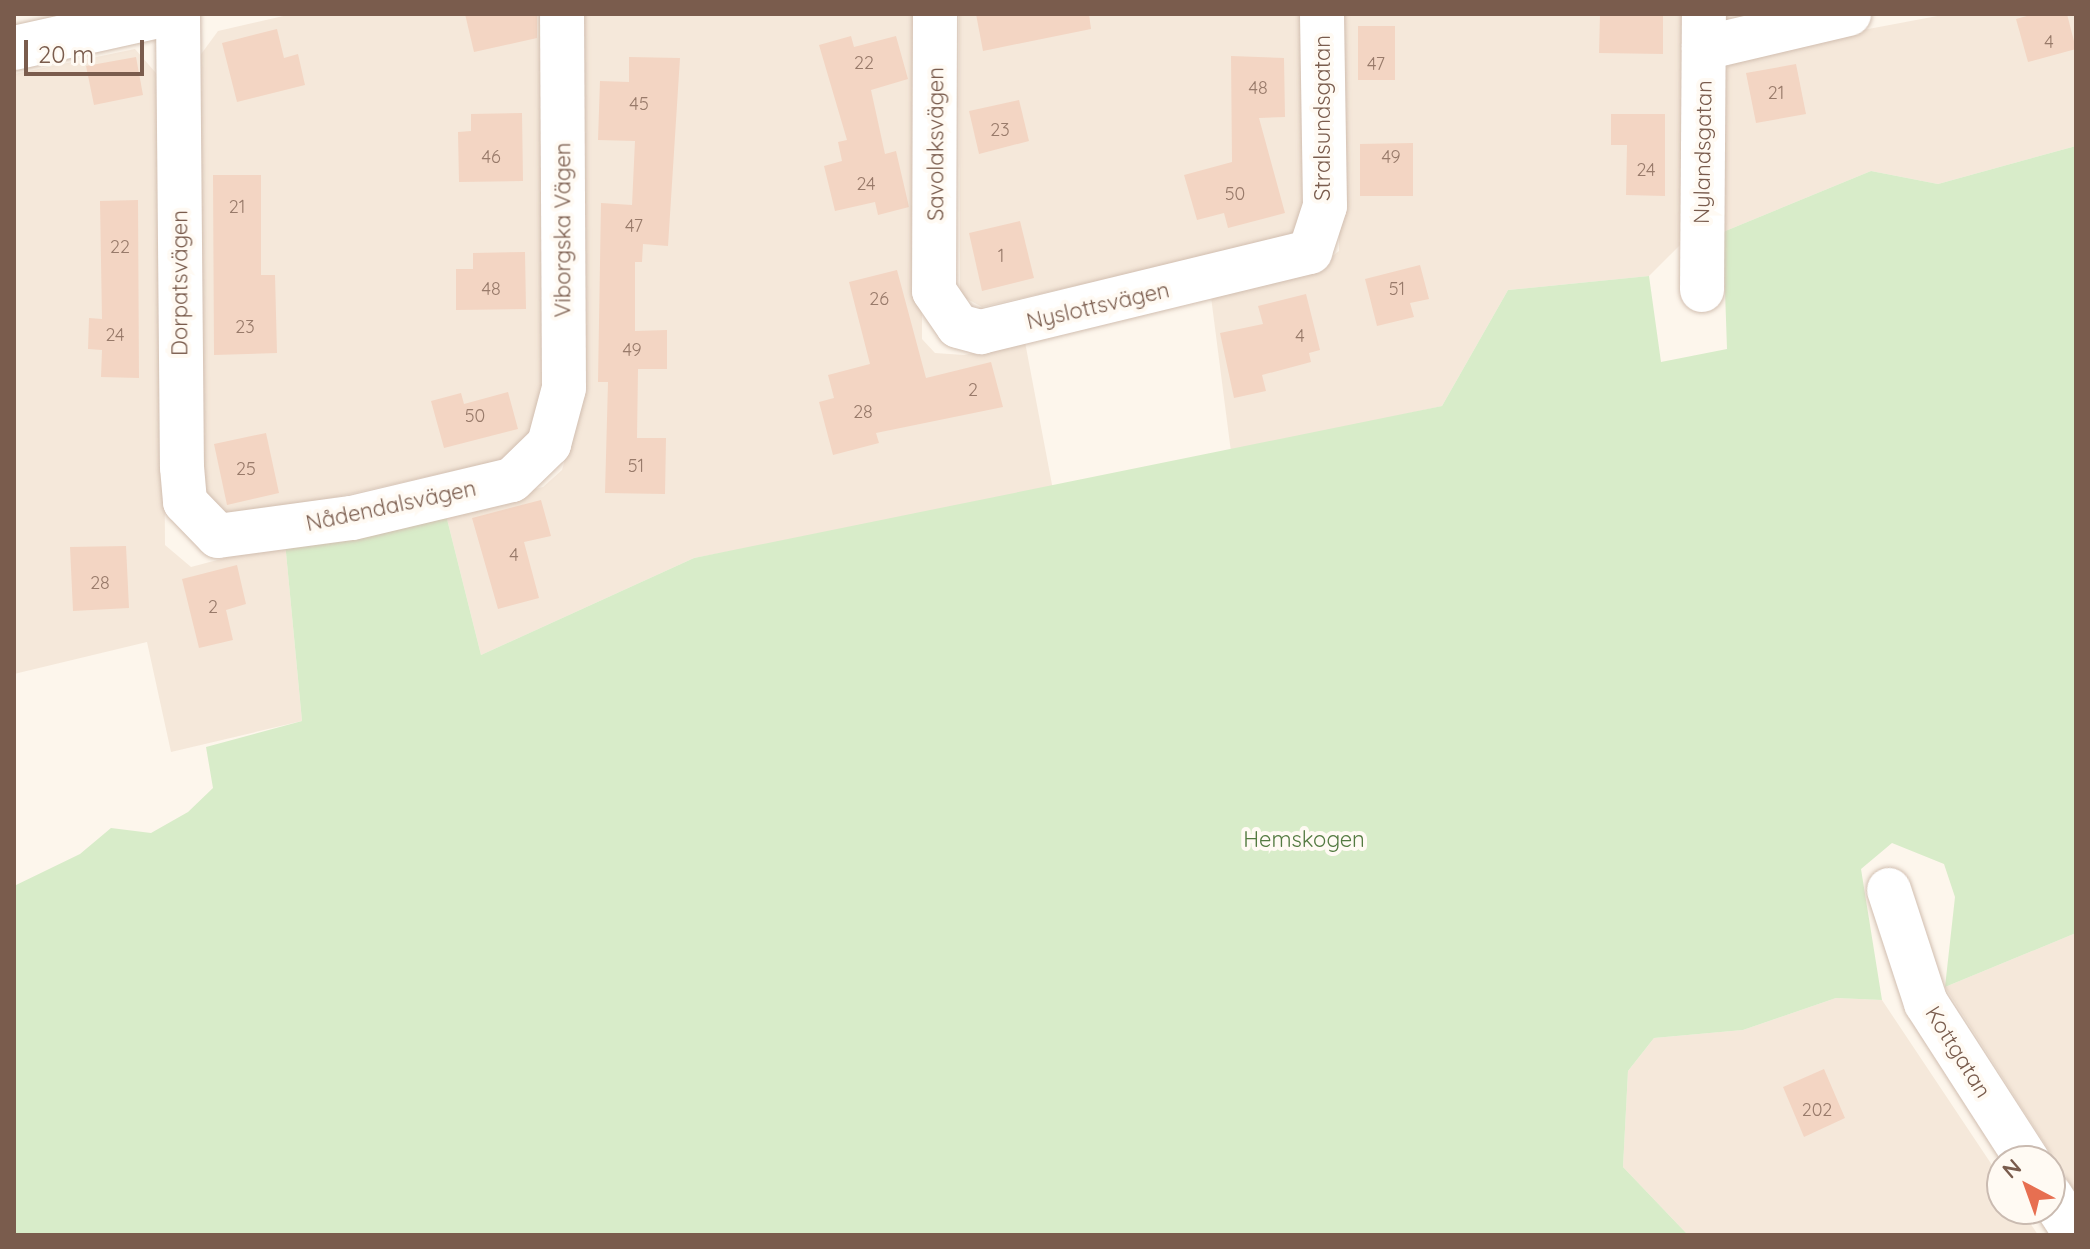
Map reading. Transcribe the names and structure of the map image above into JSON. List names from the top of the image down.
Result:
{
  "streets": {
    "street": [
      "Stralsundsgatan",
      "Savolaksvägen",
      "Nylandsgatan",
      "Viborgska Vägen",
      "Dorpatsvägen",
      "Nyslottsvägen",
      "Nådendalsvägen",
      "Kottgatan"
    ]
  },
  "crossings": [
    ["Stralsundsgatan", "Nyslottsvägen"],
    ["Savolaksvägen", "Nyslottsvägen"],
    ["Viborgska Vägen", "Nådendalsvägen"],
    ["Dorpatsvägen", "Nådendalsvägen"]
  ],
  "parks": ["Hemskogen"],
  "house_numbers": [
    "4",
    "22",
    "47",
    "48",
    "21",
    "45",
    "23",
    "46",
    "49",
    "24",
    "24",
    "50",
    "21",
    "47",
    "22",
    "1",
    "48",
    "51",
    "26",
    "23",
    "24",
    "4",
    "49",
    "2",
    "28",
    "50",
    "51",
    "25",
    "4",
    "28",
    "2",
    "202"
  ],
  "scale_bar": "20 m",
  "north": "top left"
}
